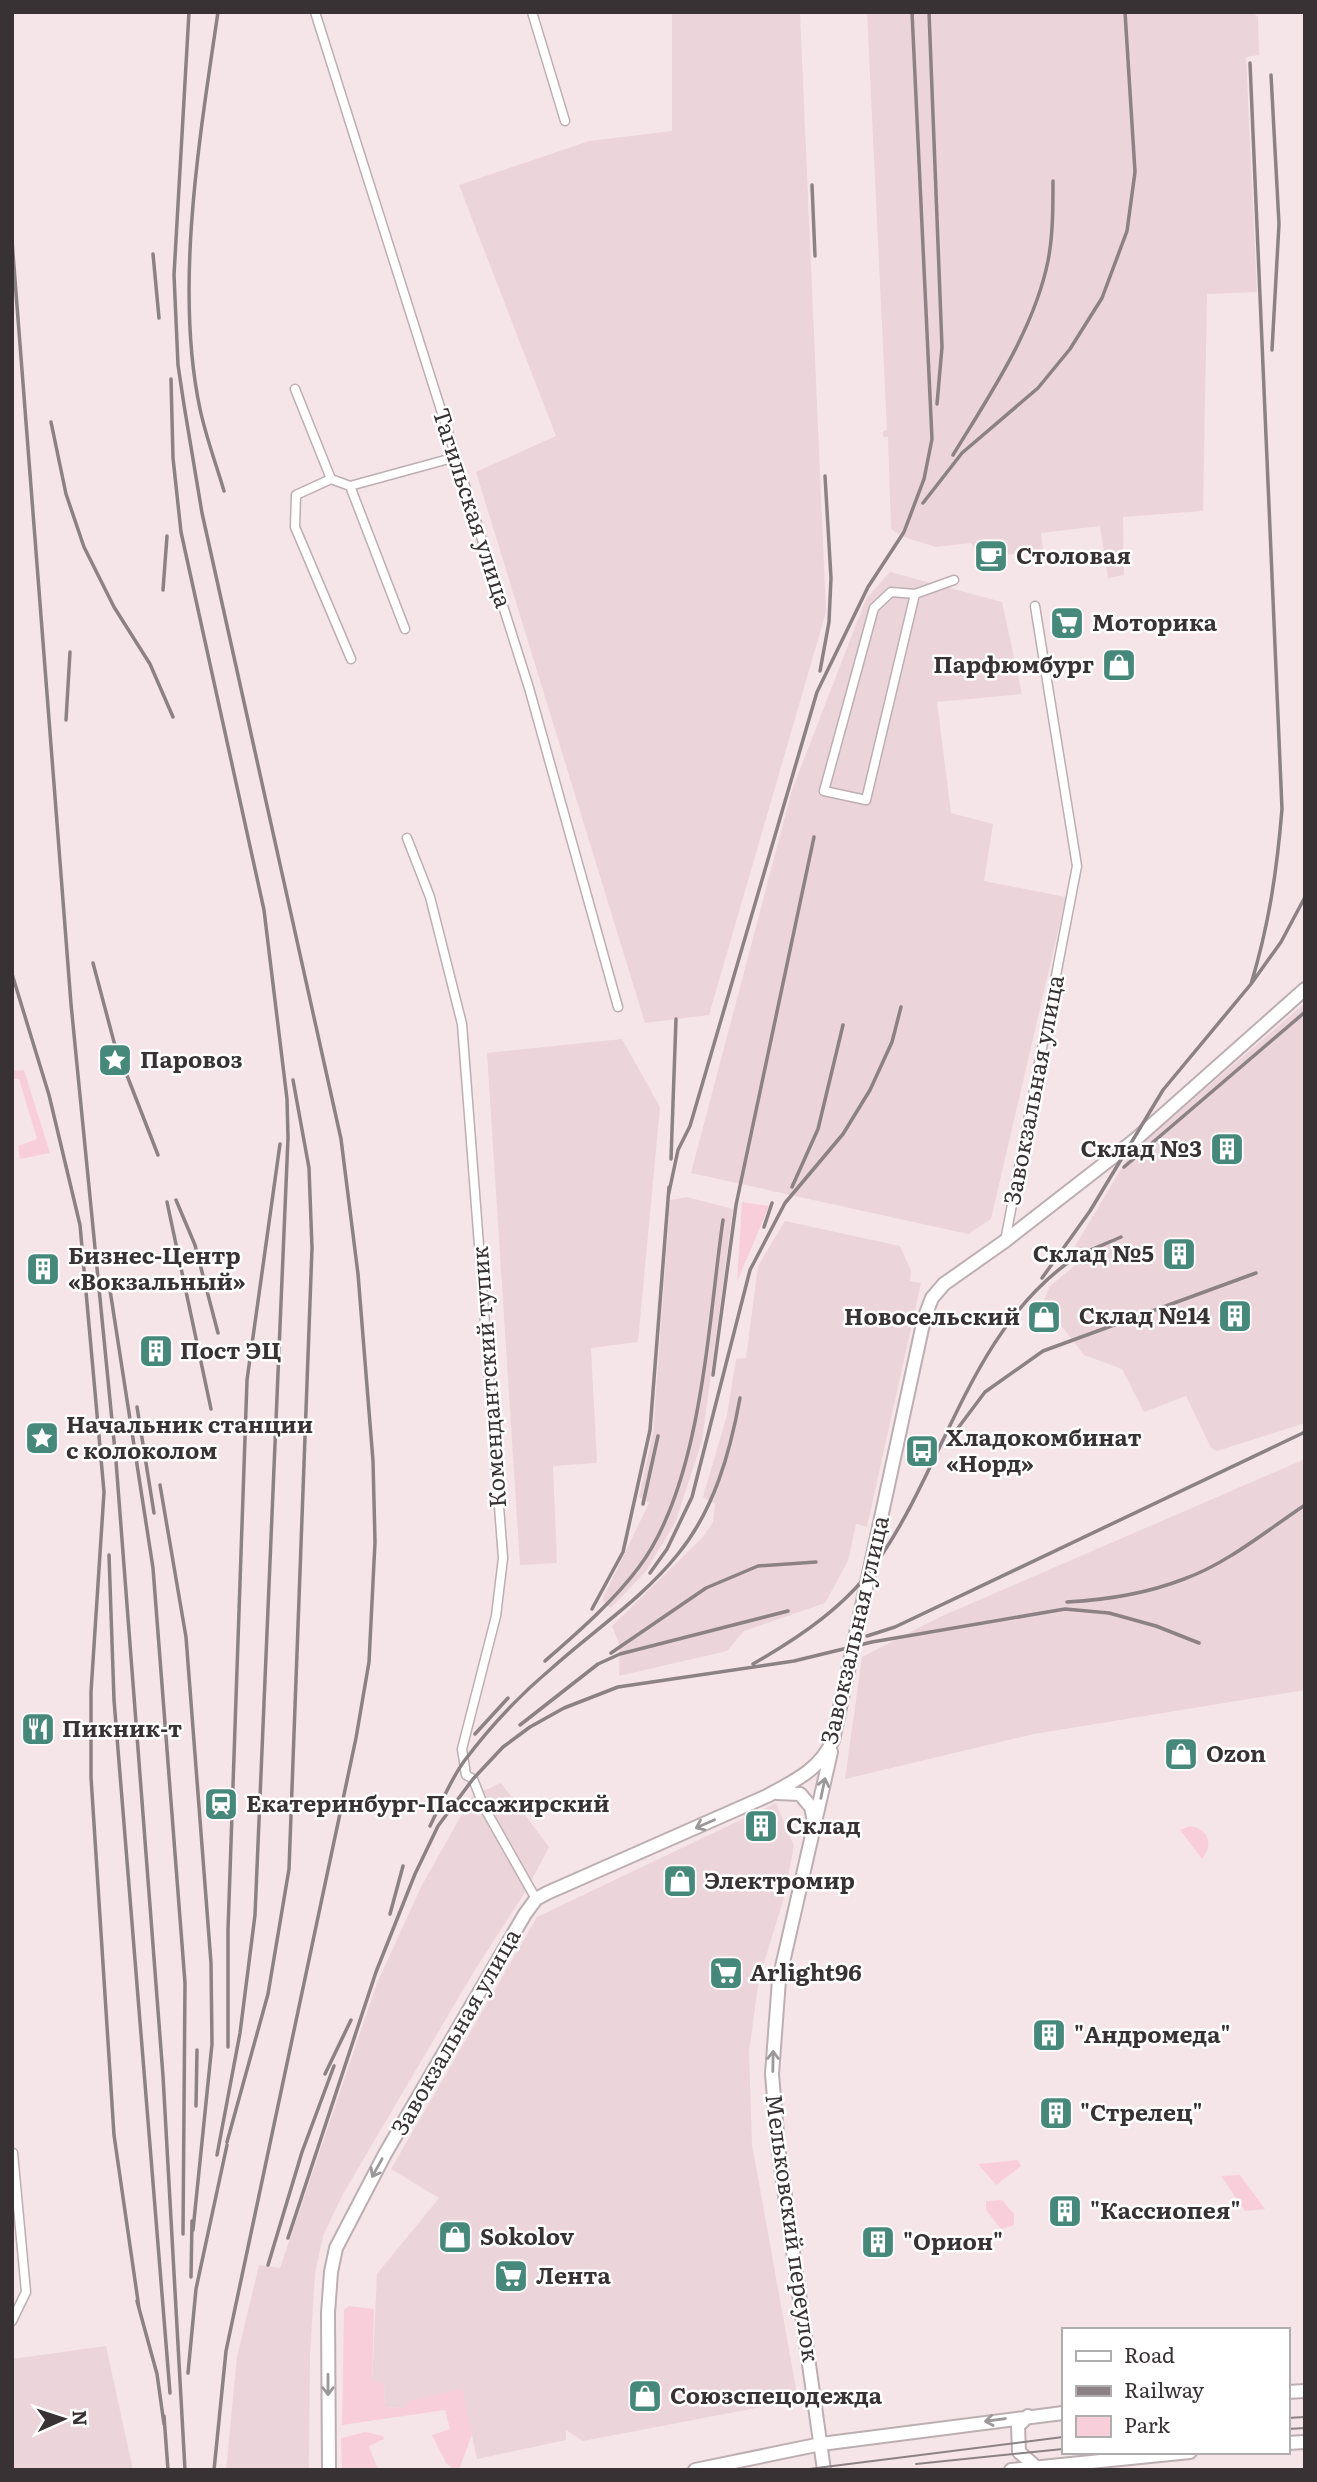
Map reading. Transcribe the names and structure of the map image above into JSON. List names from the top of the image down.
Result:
{
  "streets": {
    "main road": ["Завокзальная улица", "Мельковский переулок"],
    "street": ["Тагильская улица", "Комендантский тупик"]
  },
  "crossings": [
    ["Завокзальная улица", "Комендантский тупик"],
    ["Завокзальная улица", "Мельковский переулок"]
  ],
  "one_way": ["Завокзальная улица", "Мельковский переулок"],
  "places": {
    "cafe": ["Столовая"],
    "supermarket": ["Моторика", "Arlight96", "Лента"],
    "shop": [
      "Парфюмбург",
      "Новосельский",
      "Ozon",
      "Электромир",
      "Sokolov",
      "Союзспецодежда"
    ],
    "place": ["Паровоз", "Начальник станции с колоколом"],
    "building": [
      "Склад №3",
      "Склад №5",
      "Бизнес-Центр «Вокзальный»",
      "Склад №14",
      "Пост ЭЦ",
      "Склад",
      "\"Андромеда\"",
      "\"Стрелец\"",
      "\"Кассиопея\"",
      "\"Орион\""
    ],
    "bus stop": ["Хладокомбинат «Норд»"],
    "restaurant": ["Пикник-т"],
    "station": ["Екатеринбург-Пассажирский"]
  },
  "legend": ["Road", "Railway", "Park"],
  "north": "right"
}
